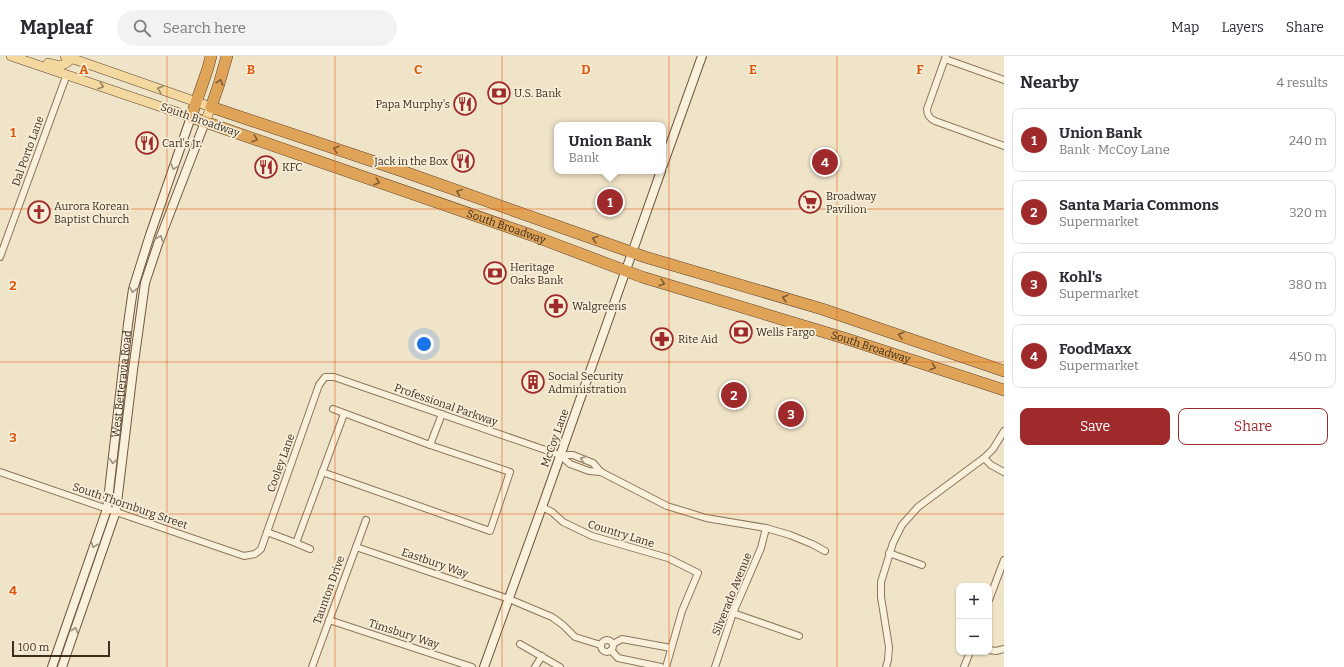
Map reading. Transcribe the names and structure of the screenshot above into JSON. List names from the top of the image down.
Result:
{
  "streets": {
    "highway": ["South Broadway", "West Betteravia Road"],
    "main road": ["McCoy Lane"],
    "street": [
      "Dal Porto Lane",
      "Professional Parkway",
      "Cooley Lane",
      "South Thornburg Street",
      "Country Lane",
      "Eastbury Way",
      "Taunton Drive",
      "Silverado Avenue",
      "Timsbury Way"
    ]
  },
  "crossings": [
    ["South Broadway", "Dal Porto Lane"],
    ["South Broadway", "West Betteravia Road"],
    ["South Broadway", "McCoy Lane"],
    ["West Betteravia Road", "South Thornburg Street"],
    ["Professional Parkway", "McCoy Lane"],
    ["Professional Parkway", "Cooley Lane"],
    ["Professional Parkway", "Silverado Avenue"],
    ["McCoy Lane", "Country Lane"],
    ["McCoy Lane", "Eastbury Way"],
    ["Cooley Lane", "South Thornburg Street"],
    ["Eastbury Way", "Taunton Drive"],
    ["Taunton Drive", "Timsbury Way"]
  ],
  "places": {
    "bank": ["U.S. Bank", "Heritage Oaks Bank", "Wells Fargo"],
    "restaurant": [
      "Papa Murphy's",
      "Carl's Jr.",
      "Jack in the Box",
      "KFC"
    ],
    "supermarket": ["Broadway Pavilion"],
    "church": ["Aurora Korean Baptist Church"],
    "pharmacy": ["Walgreens", "Rite Aid"],
    "building": ["Social Security Administration"]
  },
  "scale_bar": "100 m",
  "page": {
    "header": "Mapleaf",
    "search": "Search here",
    "nav": ["Map", "Layers", "Share"],
    "heading": ["Nearby", "4 results"],
    "list": [
      {
        "mark": "1",
        "name": "Union Bank",
        "note": "Bank · McCoy Lane",
        "value": "240 m"
      },
      {
        "mark": "2",
        "name": "Santa Maria Commons",
        "note": "Supermarket",
        "value": "320 m"
      },
      {
        "mark": "3",
        "name": "Kohl's",
        "note": "Supermarket",
        "value": "380 m"
      },
      {
        "mark": "4",
        "name": "FoodMaxx",
        "note": "Supermarket",
        "value": "450 m"
      }
    ],
    "popup": ["Union Bank", "Bank"],
    "pins": [
      "4",
      "1",
      "2",
      "3"
    ],
    "buttons": ["Save", "Share"],
    "map_buttons": ["+", "−"],
    "scale": "100 m"
  },
  "grid": {
    "columns": [
      "A",
      "B",
      "C",
      "D",
      "E",
      "F"
    ],
    "rows": [
      "1",
      "2",
      "3",
      "4"
    ]
  }
}
